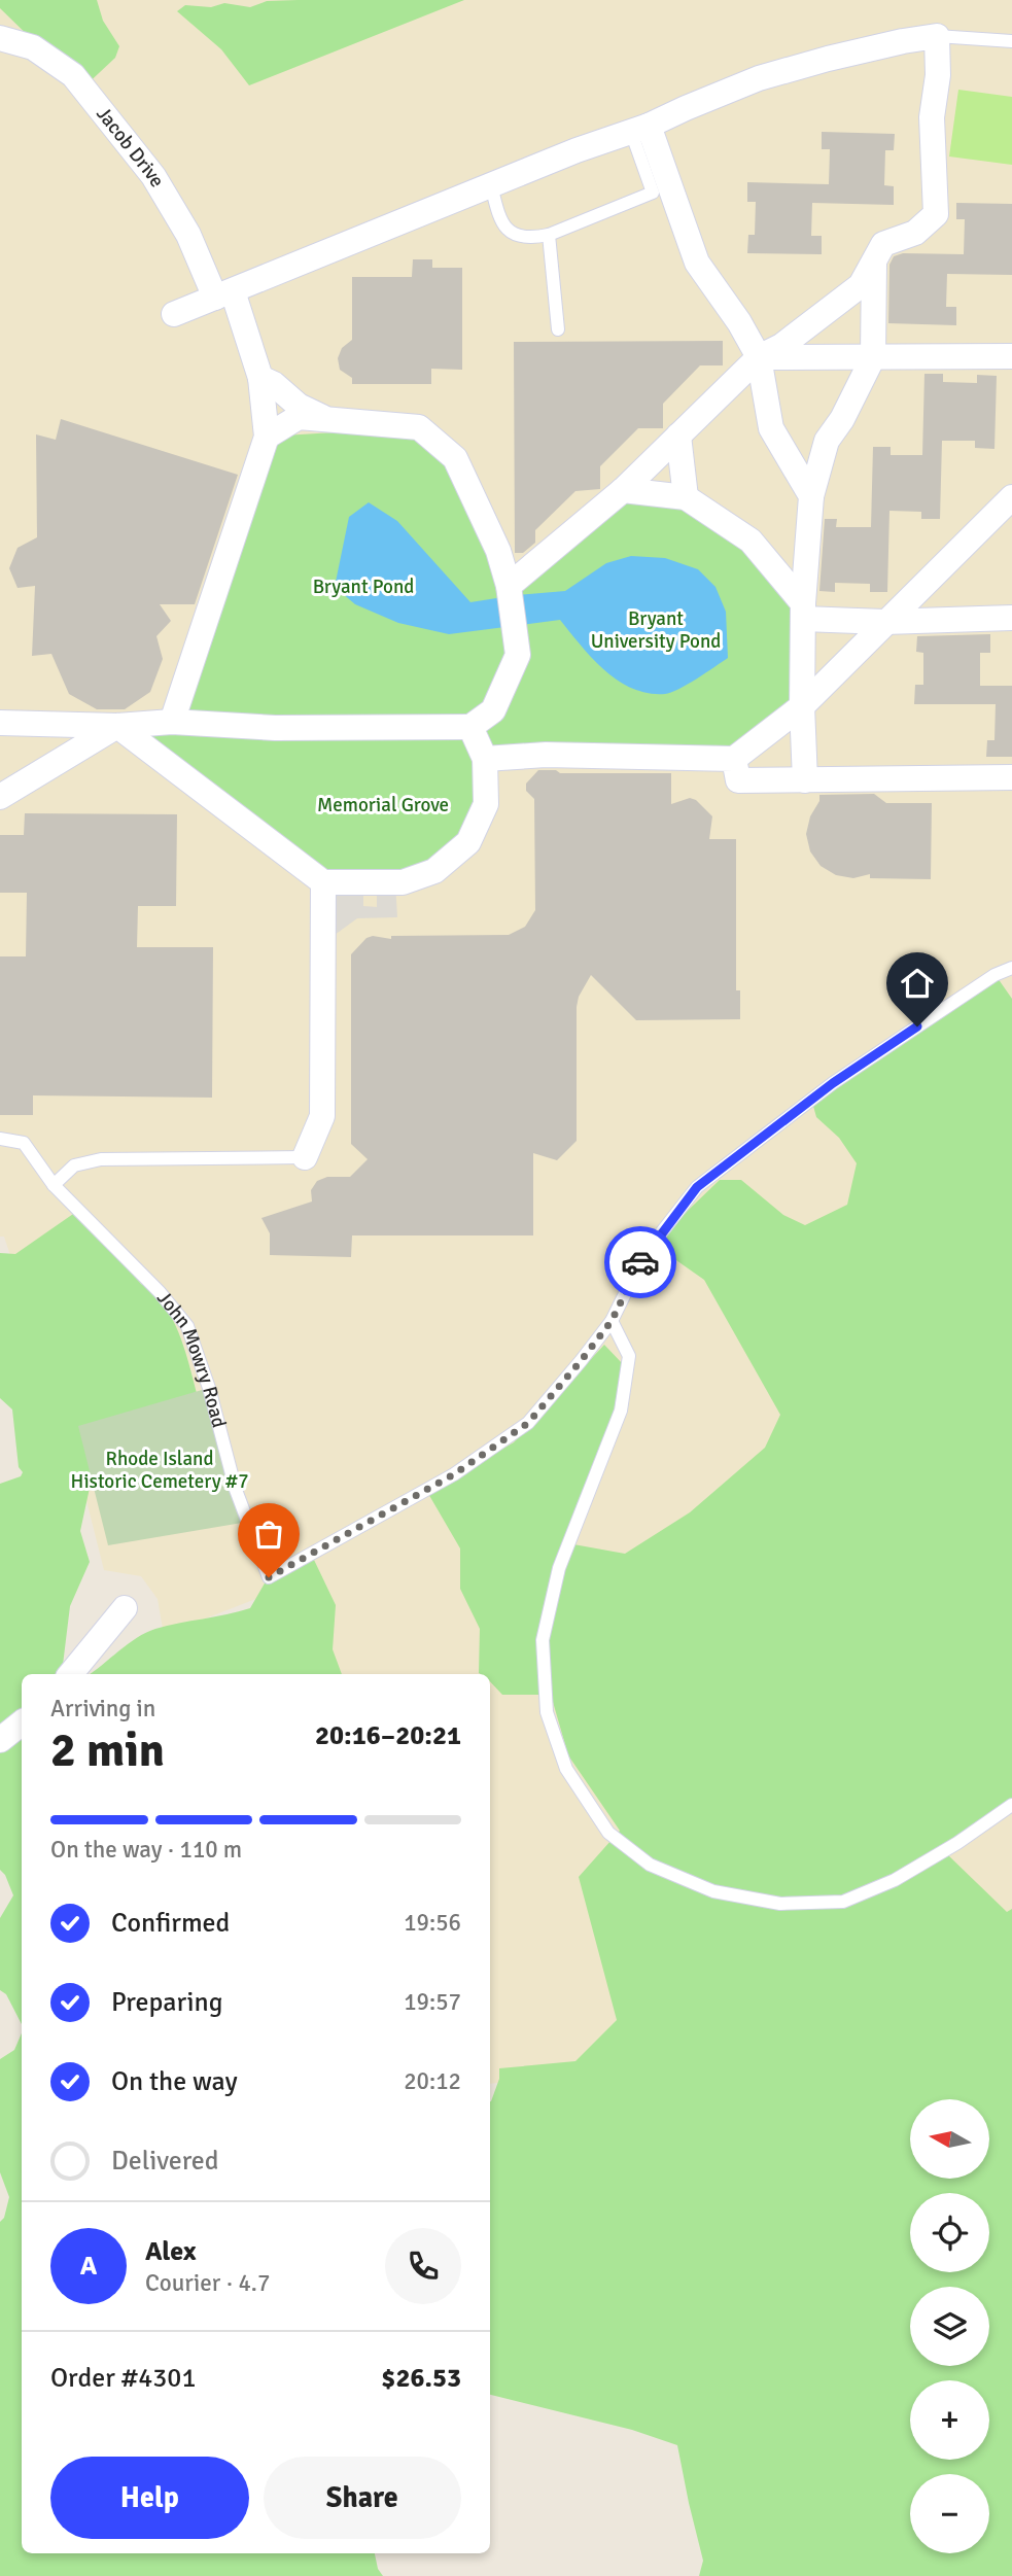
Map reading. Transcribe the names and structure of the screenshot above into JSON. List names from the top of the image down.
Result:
{
  "streets": {
    "street": ["Jacob Drive"],
    "lane": ["John Mowry Road"]
  },
  "parks": [
    "Bryant Pond",
    "Bryant University Pond",
    "Memorial Grove",
    "Rhode Island Historic Cemetery #7"
  ],
  "north": "left",
  "page": {
    "heading": ["2 min", "Arriving in", "20:16–20:21"],
    "panel": [
      "Alex",
      "Courier · 4.7",
      "Order #4301",
      "$26.53"
    ],
    "bar": "On the way · 110 m",
    "list": [
      ["Confirmed", "19:56"],
      ["Preparing", "19:57"],
      ["On the way", "20:12"],
      "Delivered"
    ],
    "map_buttons": ["+", "−"],
    "round": "A",
    "buttons": ["Help", "Share"]
  }
}
